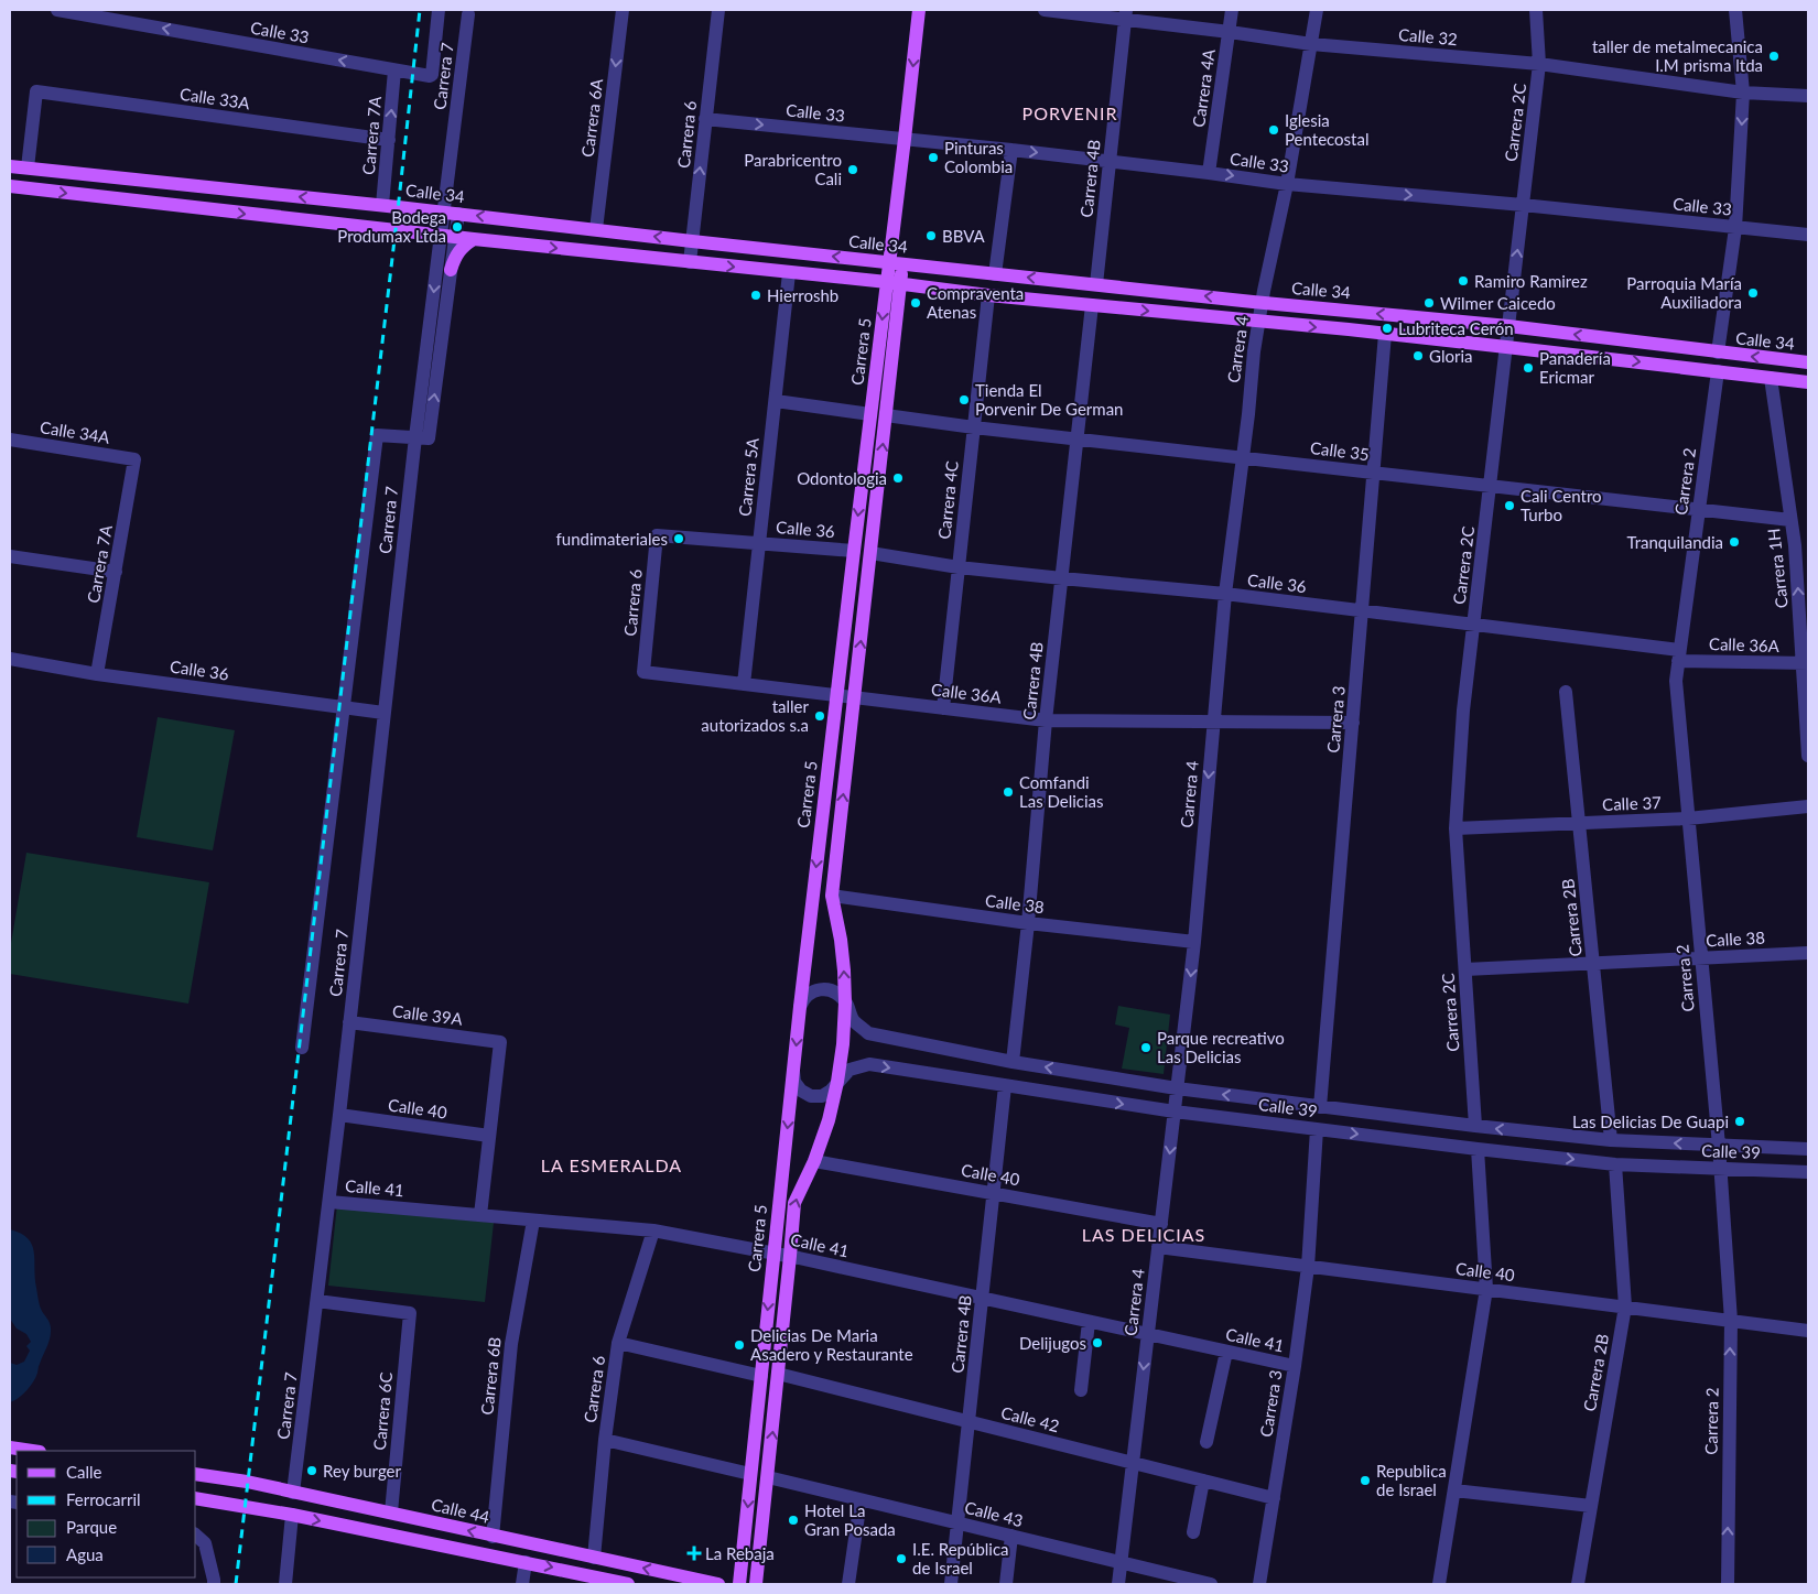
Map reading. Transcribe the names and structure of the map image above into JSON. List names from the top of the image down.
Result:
{
  "streets": {
    "main road": ["Calle 34", "Carrera 5", "Calle 44"],
    "street": [
      "Calle 33",
      "Calle 32",
      "Carrera 7",
      "Carrera 4A",
      "Calle 33A",
      "Carrera 6A",
      "Carrera 2C",
      "Carrera 6",
      "Carrera 7A",
      "Carrera 4B",
      "Carrera 4",
      "Calle 34A",
      "Calle 35",
      "Carrera 5A",
      "Carrera 2",
      "Carrera 4C",
      "Calle 36",
      "Carrera 1H",
      "Calle 36A",
      "Carrera 3",
      "Calle 37",
      "Calle 38",
      "Carrera 2B",
      "Calle 39A",
      "Calle 39",
      "Calle 40",
      "Calle 41",
      "Carrera 6B",
      "Carrera 6C",
      "Calle 42",
      "Calle 43"
    ]
  },
  "crossings": [
    ["Calle 33", "Carrera 4A"],
    ["Calle 33", "Carrera 2C"],
    ["Calle 33", "Carrera 6"],
    ["Calle 33", "Carrera 7A"],
    ["Calle 33", "Carrera 4B"],
    ["Calle 33", "Carrera 4"],
    ["Calle 33", "Carrera 5"],
    ["Calle 32", "Carrera 4A"],
    ["Calle 32", "Carrera 2C"],
    ["Calle 32", "Carrera 4B"],
    ["Calle 32", "Carrera 4"],
    ["Carrera 7", "Calle 34"],
    ["Carrera 7", "Calle 36"],
    ["Carrera 7", "Calle 39A"],
    ["Carrera 7", "Calle 40"],
    ["Carrera 7", "Calle 41"],
    ["Carrera 7", "Carrera 6C"],
    ["Carrera 7", "Calle 44"],
    ["Calle 33A", "Carrera 7A"],
    ["Calle 33A", "Calle 34"],
    ["Carrera 6A", "Calle 34"],
    ["Carrera 2C", "Calle 34"],
    ["Carrera 2C", "Calle 35"],
    ["Carrera 2C", "Calle 36"],
    ["Carrera 2C", "Calle 37"],
    ["Carrera 2C", "Calle 38"],
    ["Carrera 2C", "Calle 39"],
    ["Carrera 6", "Calle 34"],
    ["Carrera 6", "Calle 36"],
    ["Carrera 6", "Calle 36A"],
    ["Carrera 6", "Calle 41"],
    ["Carrera 6", "Calle 44"],
    ["Carrera 7A", "Calle 34"],
    ["Carrera 7A", "Calle 34A"],
    ["Carrera 7A", "Calle 36"],
    ["Carrera 4B", "Calle 34"],
    ["Carrera 4B", "Calle 35"],
    ["Carrera 4B", "Calle 36"],
    ["Carrera 4B", "Calle 36A"],
    ["Carrera 4B", "Calle 38"],
    ["Carrera 4B", "Calle 39"],
    ["Carrera 4B", "Calle 40"],
    ["Carrera 4B", "Calle 41"],
    ["Carrera 4B", "Calle 42"],
    ["Carrera 4B", "Calle 43"],
    ["Calle 34", "Carrera 4"],
    ["Calle 34", "Carrera 5"],
    ["Carrera 4", "Calle 35"],
    ["Carrera 4", "Calle 36"],
    ["Carrera 4", "Calle 36A"],
    ["Carrera 4", "Calle 38"],
    ["Carrera 4", "Calle 39"],
    ["Carrera 4", "Calle 40"],
    ["Carrera 4", "Calle 41"],
    ["Carrera 4", "Calle 42"],
    ["Carrera 4", "Calle 43"],
    ["Carrera 5", "Calle 35"],
    ["Carrera 5", "Calle 36"],
    ["Carrera 5", "Calle 36A"],
    ["Carrera 5", "Calle 38"],
    ["Carrera 5", "Calle 39"],
    ["Carrera 5", "Calle 40"],
    ["Carrera 5", "Calle 41"],
    ["Carrera 5", "Calle 42"],
    ["Carrera 5", "Calle 43"],
    ["Calle 35", "Carrera 2"],
    ["Calle 35", "Carrera 4C"],
    ["Calle 35", "Carrera 1H"],
    ["Calle 35", "Carrera 3"],
    ["Carrera 5A", "Calle 36"],
    ["Carrera 5A", "Calle 36A"],
    ["Carrera 2", "Calle 36"],
    ["Carrera 2", "Calle 36A"],
    ["Carrera 2", "Calle 37"],
    ["Carrera 2", "Calle 38"],
    ["Carrera 2", "Calle 39"],
    ["Carrera 2", "Calle 40"],
    ["Carrera 4C", "Calle 36"],
    ["Carrera 4C", "Calle 36A"],
    ["Calle 36", "Calle 36A"],
    ["Calle 36", "Carrera 3"],
    ["Carrera 1H", "Calle 36A"],
    ["Calle 36A", "Carrera 3"],
    ["Carrera 3", "Calle 39"],
    ["Carrera 3", "Calle 40"],
    ["Carrera 3", "Calle 41"],
    ["Carrera 3", "Calle 42"],
    ["Calle 37", "Carrera 2B"],
    ["Calle 38", "Carrera 2B"],
    ["Carrera 2B", "Calle 39"],
    ["Carrera 2B", "Calle 40"],
    ["Calle 39A", "Calle 40"],
    ["Calle 41", "Carrera 6B"],
    ["Carrera 6B", "Calle 44"],
    ["Carrera 6C", "Calle 44"]
  ],
  "one_way": ["Carrera 6A", "Carrera 4"],
  "districts": ["PORVENIR", "LA ESMERALDA", "LAS DELICIAS"],
  "places": {
    "other": [
      "taller de metalmecanica I.M prisma ltda",
      "Iglesia Pentecostal",
      "Pinturas Colombia",
      "Parabricentro Cali",
      "Bodega Produmax Ltda",
      "BBVA",
      "Ramiro Ramirez",
      "Parroquia María Auxiliadora",
      "Hierroshb",
      "Compraventa Atenas",
      "Wilmer Caicedo",
      "Lubriteca Cerón",
      "Gloria",
      "Panadería Ericmar",
      "Tienda El Porvenir De German",
      "Odontologia",
      "Cali Centro Turbo",
      "fundimateriales",
      "Tranquilandia",
      "taller autorizados s.a",
      "Comfandi Las Delicias",
      "Parque recreativo Las Delicias",
      "Las Delicias De Guapi",
      "Delijugos",
      "Delicias De Maria Asadero y Restaurante",
      "Rey burger",
      "Republica de Israel",
      "Hotel La Gran Posada",
      "I.E. República de Israel"
    ],
    "health": ["La Rebaja"]
  },
  "legend": [
    "Calle",
    "Ferrocarril",
    "Parque",
    "Agua"
  ]
}
